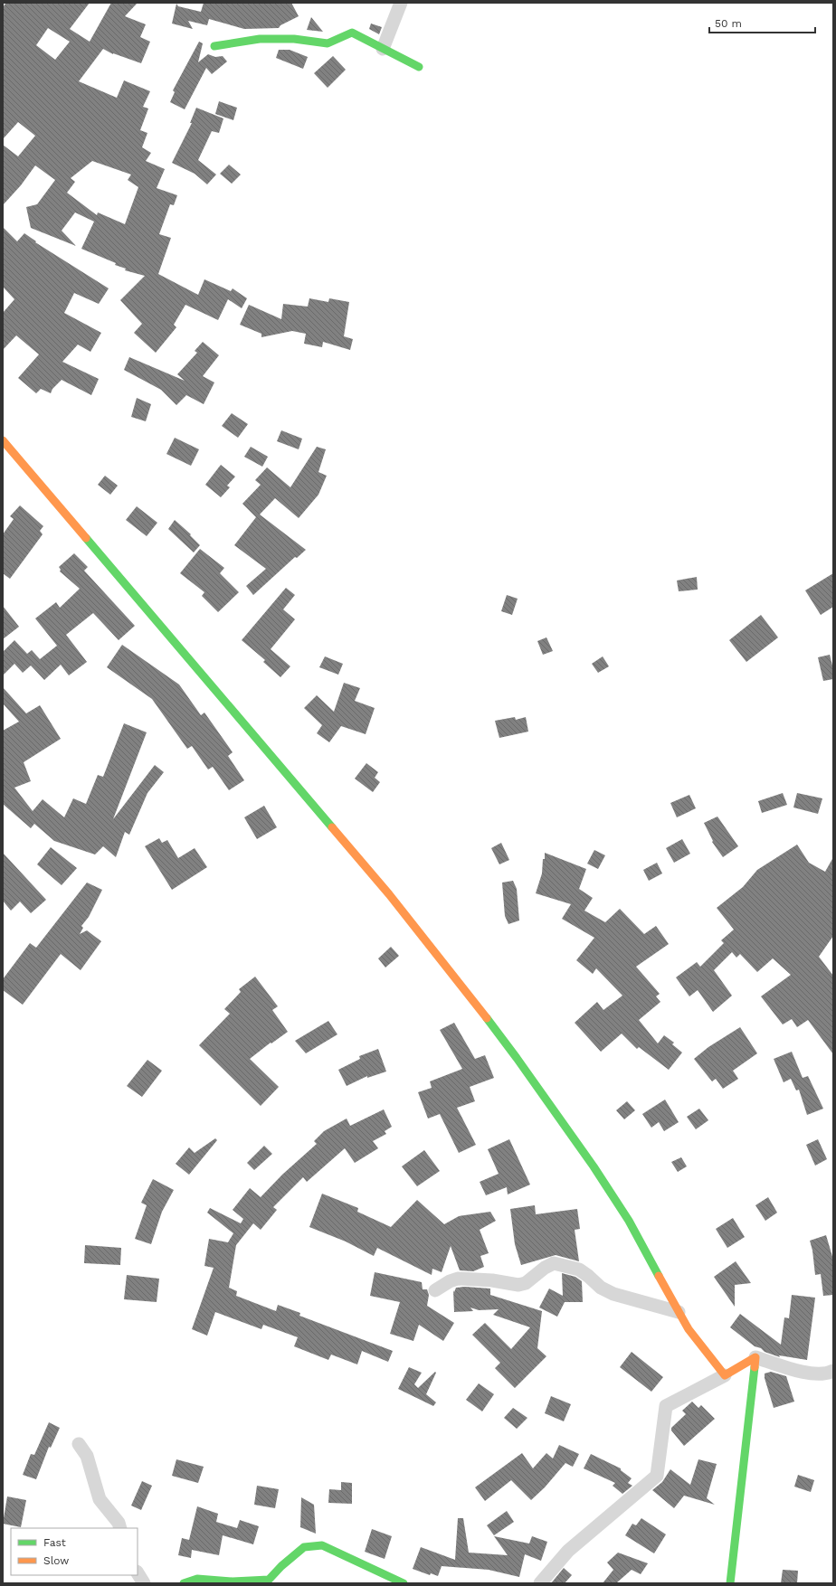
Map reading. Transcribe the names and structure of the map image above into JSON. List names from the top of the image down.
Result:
{
  "legend": ["Fast", "Slow"],
  "scale_bar": "50 m"
}
